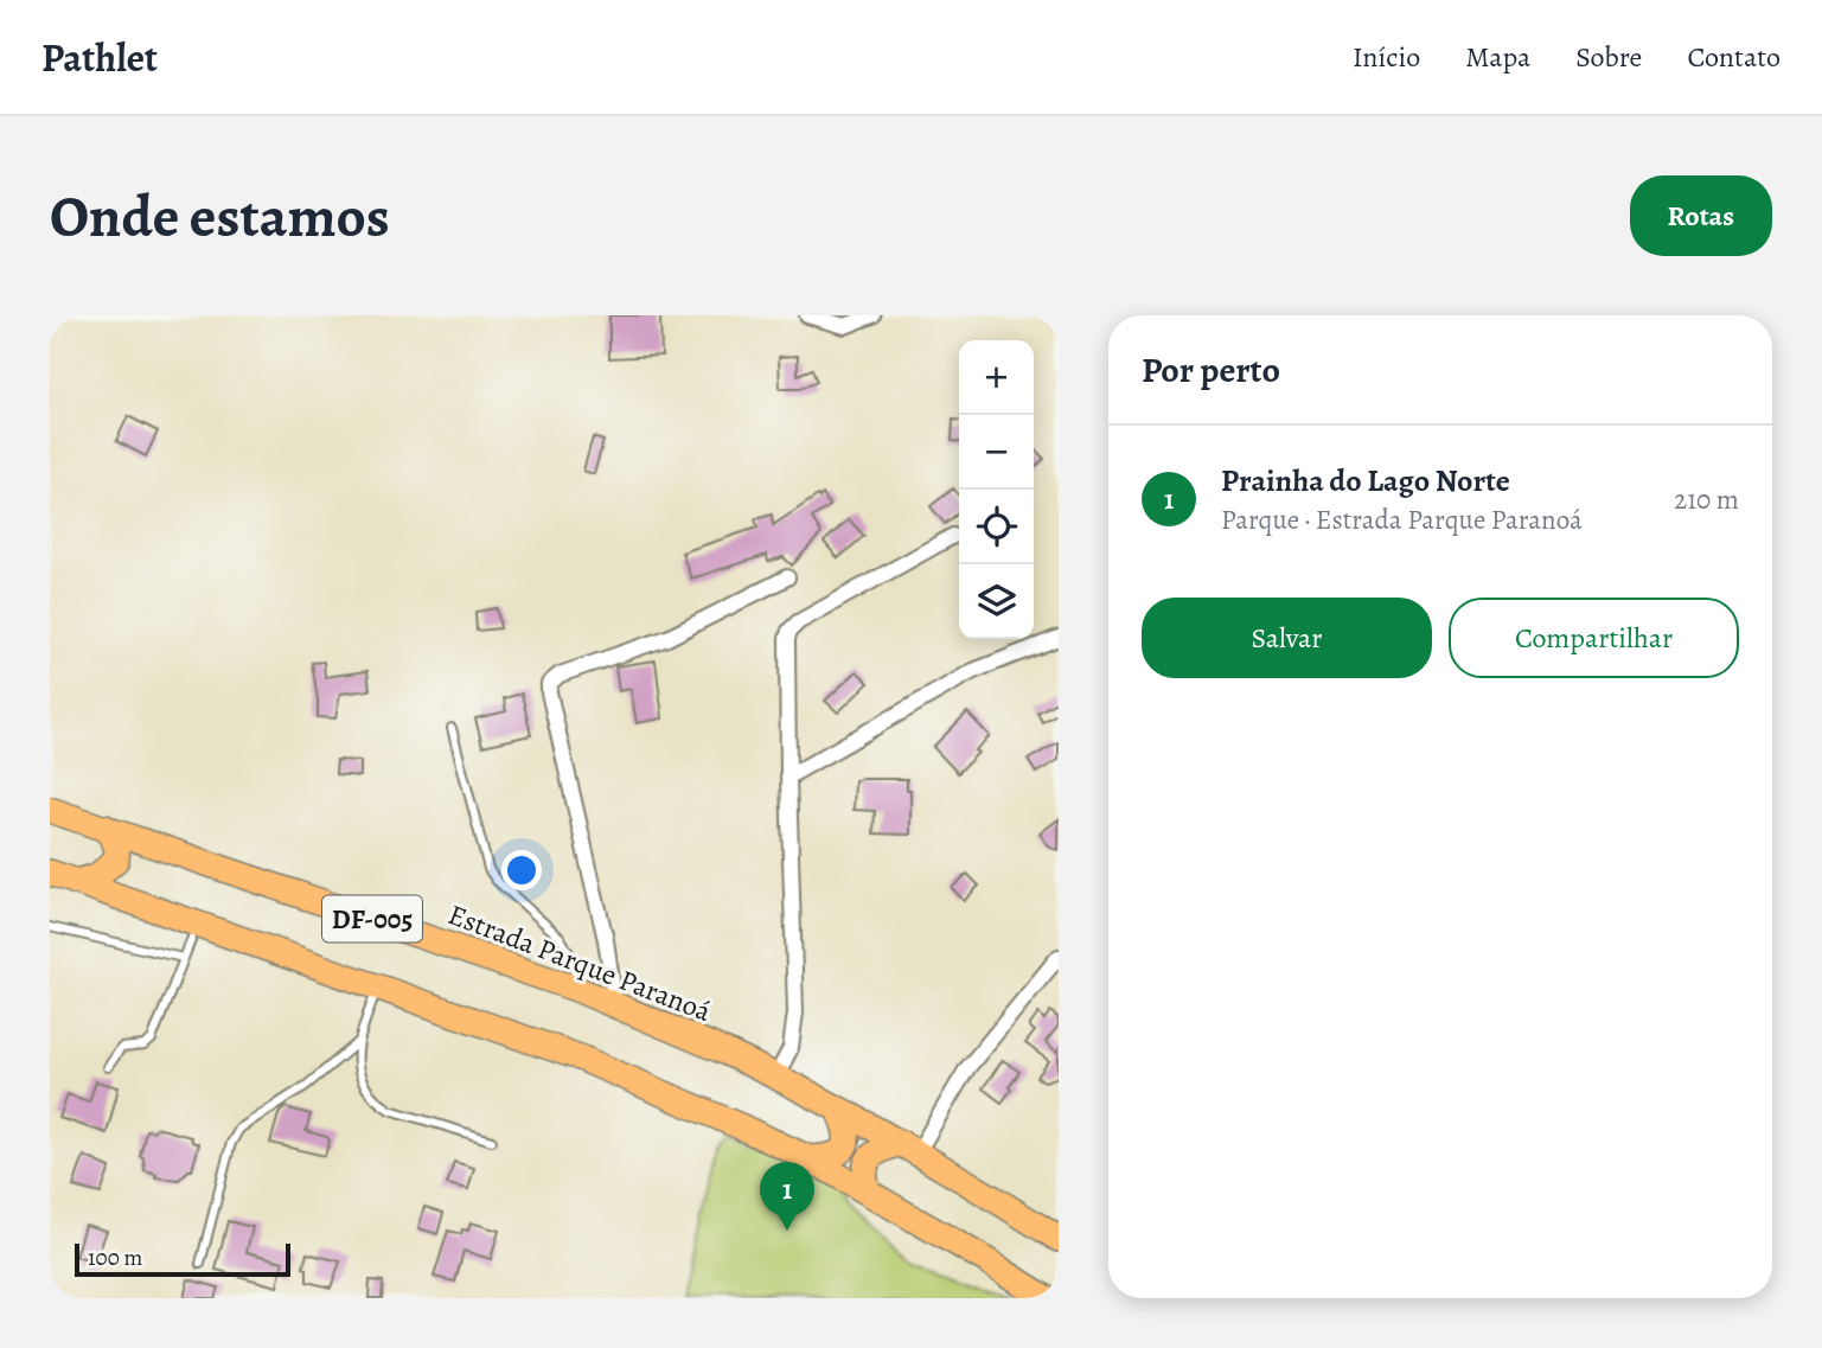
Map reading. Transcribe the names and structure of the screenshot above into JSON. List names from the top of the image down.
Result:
{
  "streets": {
    "main road": ["DF-005", "Estrada Parque Paranoá"]
  },
  "scale_bar": "100 m",
  "page": {
    "header": "Pathlet",
    "nav": [
      "Início",
      "Mapa",
      "Sobre",
      "Contato"
    ],
    "buttons": [
      "Rotas",
      ["Salvar", "Compartilhar"]
    ],
    "title": "Onde estamos",
    "heading": "Por perto",
    "map_buttons": ["+", "−"],
    "list": [
      {
        "mark": "1",
        "name": "Prainha do Lago Norte",
        "note": "Parque · Estrada Parque Paranoá",
        "value": "210 m"
      }
    ],
    "pins": "1",
    "scale": "100 m"
  }
}
